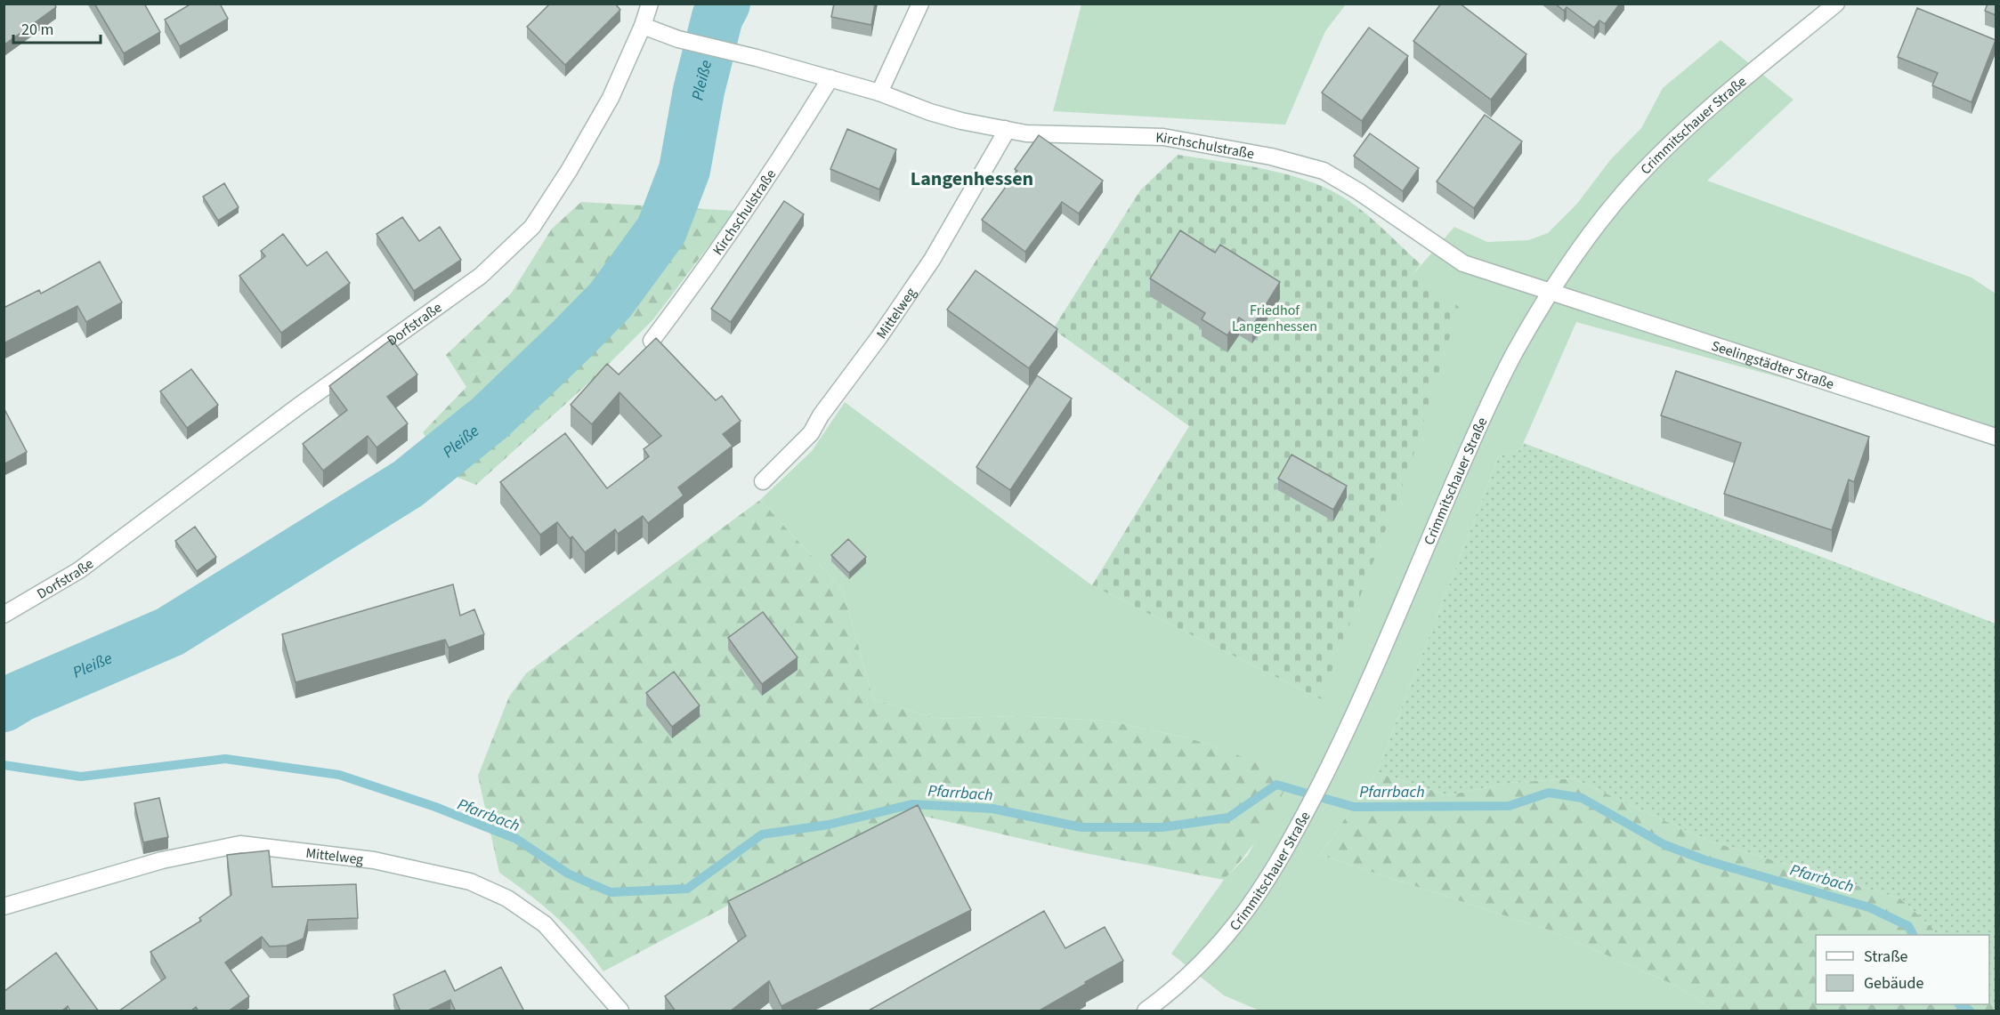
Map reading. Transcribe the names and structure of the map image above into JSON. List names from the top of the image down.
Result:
{
  "streets": {
    "street": [
      "Crimmitschauer Straße",
      "Kirchschulstraße",
      "Mittelweg",
      "Dorfstraße",
      "Seelingstädter Straße"
    ]
  },
  "crossings": [
    ["Crimmitschauer Straße", "Kirchschulstraße"],
    ["Crimmitschauer Straße", "Seelingstädter Straße"],
    ["Kirchschulstraße", "Mittelweg"],
    ["Kirchschulstraße", "Dorfstraße"],
    ["Kirchschulstraße", "Seelingstädter Straße"]
  ],
  "districts": ["Langenhessen"],
  "water": ["Pleiße", "Pfarrbach"],
  "parks": ["Friedhof Langenhessen"],
  "legend": ["Straße", "Gebäude"],
  "scale_bar": "20 m"
}
